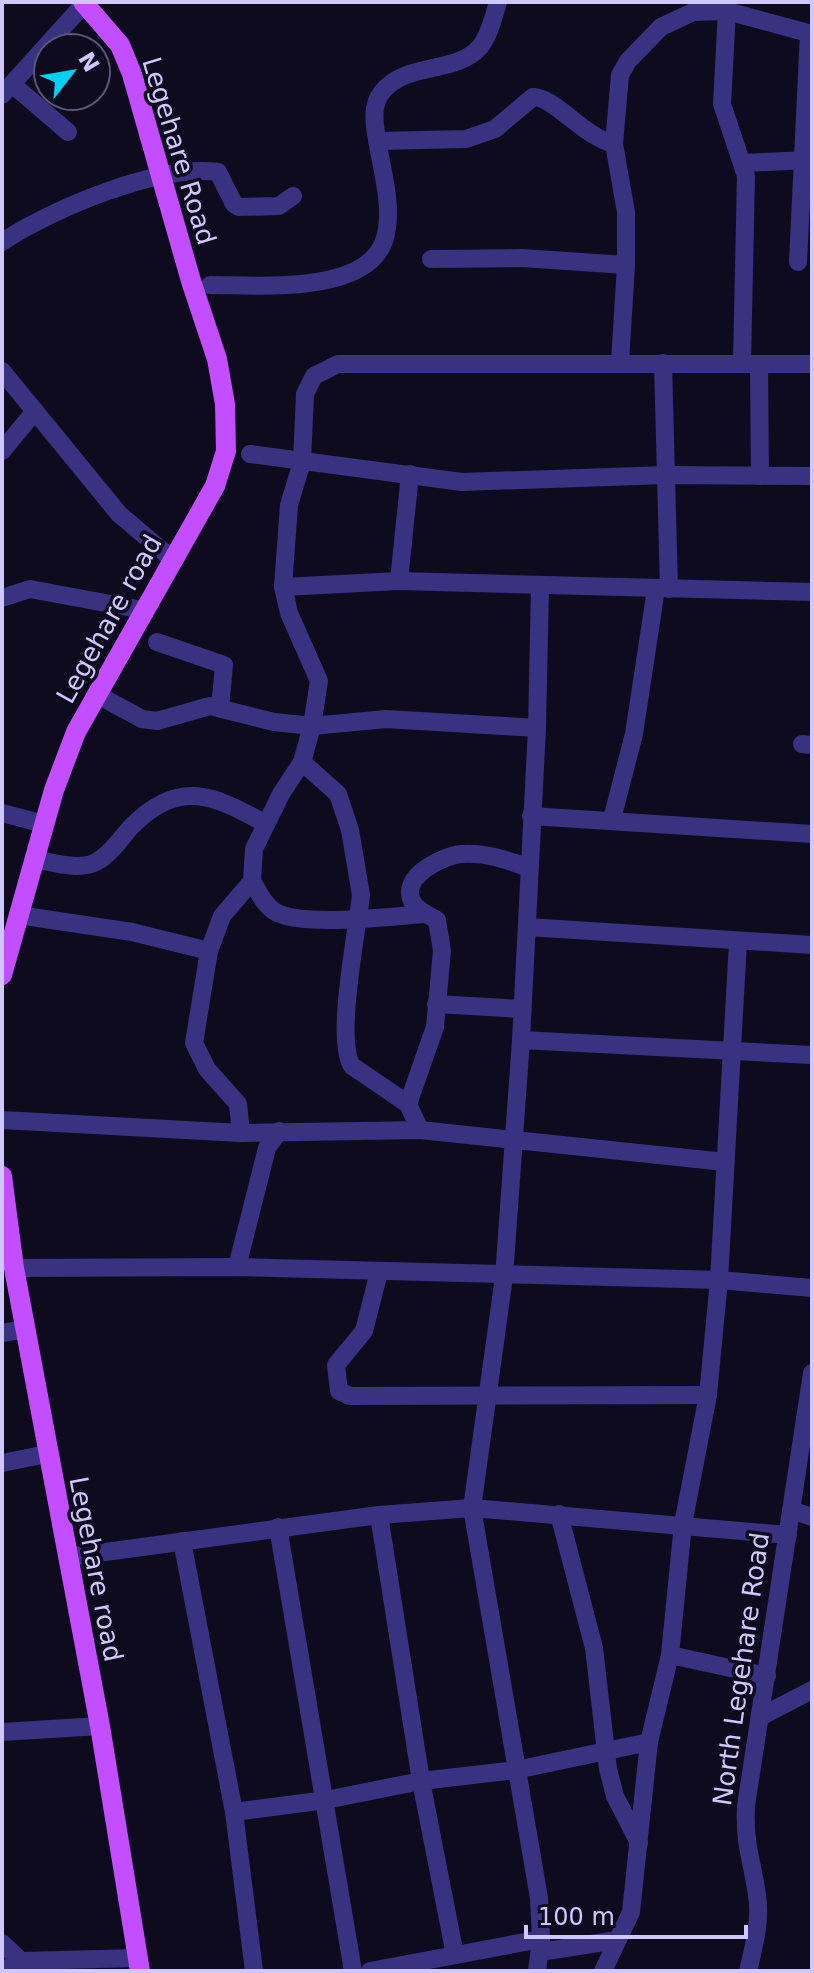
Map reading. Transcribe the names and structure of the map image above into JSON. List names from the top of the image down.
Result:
{
  "streets": {
    "main road": ["Legehare Road", "Legehare road"],
    "street": ["North Legehare Road"]
  },
  "crossings": [
    ["Legehare Road", "Legehare road"]
  ],
  "scale_bar": "100 m",
  "north": "top right"
}
